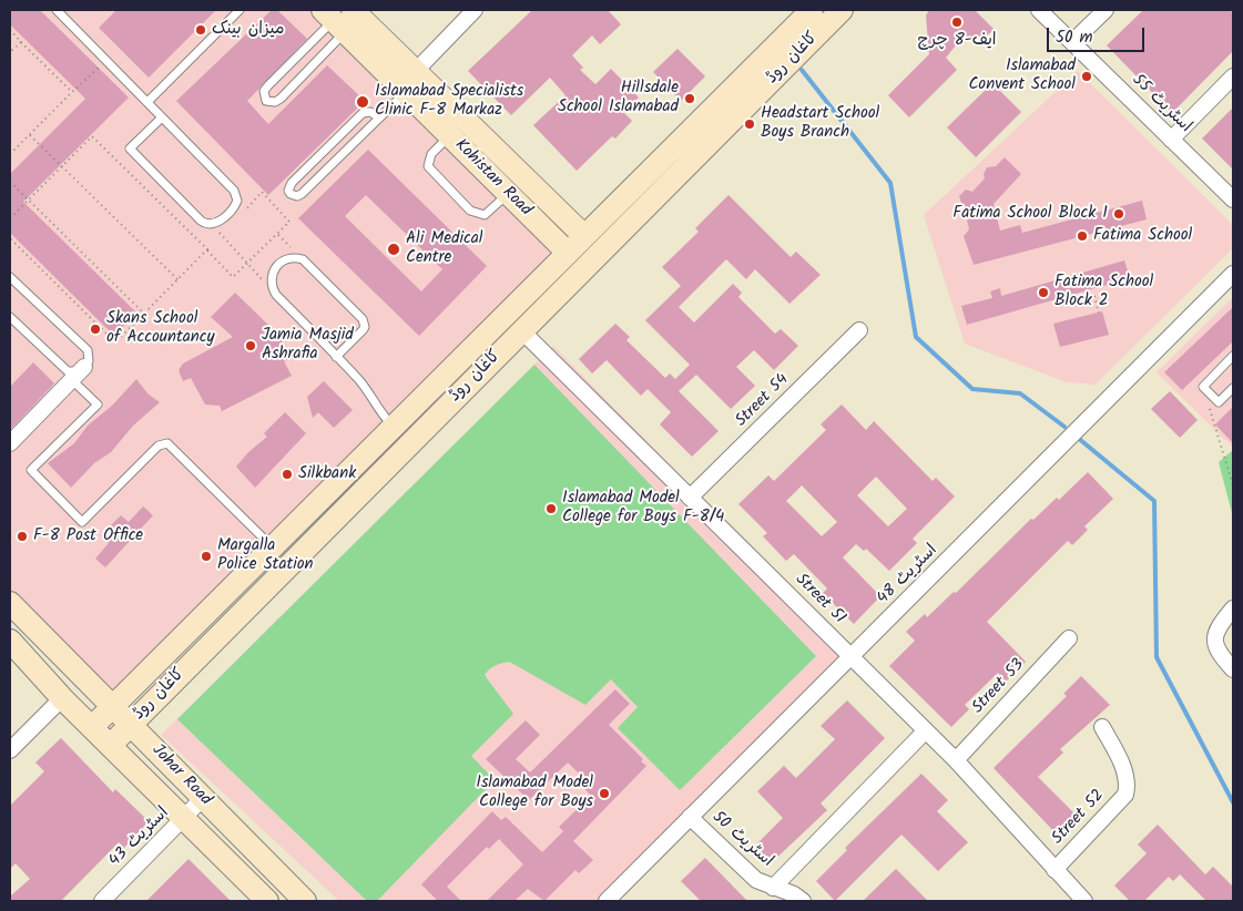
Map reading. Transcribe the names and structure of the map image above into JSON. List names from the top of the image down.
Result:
{
  "streets": {
    "street": [
      "کاغان روڈ",
      "اسٹریٹ 55",
      "Kohistan Road",
      "Street 54",
      "اسٹریٹ 48",
      "Street 51",
      "Street 53",
      "Johar Road",
      "Street 52",
      "اسٹریٹ 43",
      "اسٹریٹ 50"
    ]
  },
  "crossings": [
    ["کاغان روڈ", "Kohistan Road"],
    ["کاغان روڈ", "Street 51"],
    ["کاغان روڈ", "Johar Road"],
    ["Street 54", "Street 51"],
    ["اسٹریٹ 48", "Street 51"],
    ["اسٹریٹ 48", "اسٹریٹ 50"],
    ["Street 51", "Street 53"],
    ["Street 51", "Street 52"],
    ["Johar Road", "اسٹریٹ 43"]
  ],
  "places": [
    "ایف-8 چرچ",
    "میزان بینک",
    "Islamabad Convent School",
    "Hillsdale School Islamabad",
    "Islamabad Specialists Clinic F-8 Markaz",
    "Headstart School Boys Branch",
    "Fatima School Block 1",
    "Fatima School",
    "Ali Medical Centre",
    "Fatima School Block 2",
    "Skans School of Accountancy",
    "Jamia Masjid Ashrafia",
    "Silkbank",
    "Islamabad Model College for Boys F-8/4",
    "F-8 Post Office",
    "Margalla Police Station",
    "Islamabad Model College for Boys"
  ],
  "scale_bar": "50 m"
}
